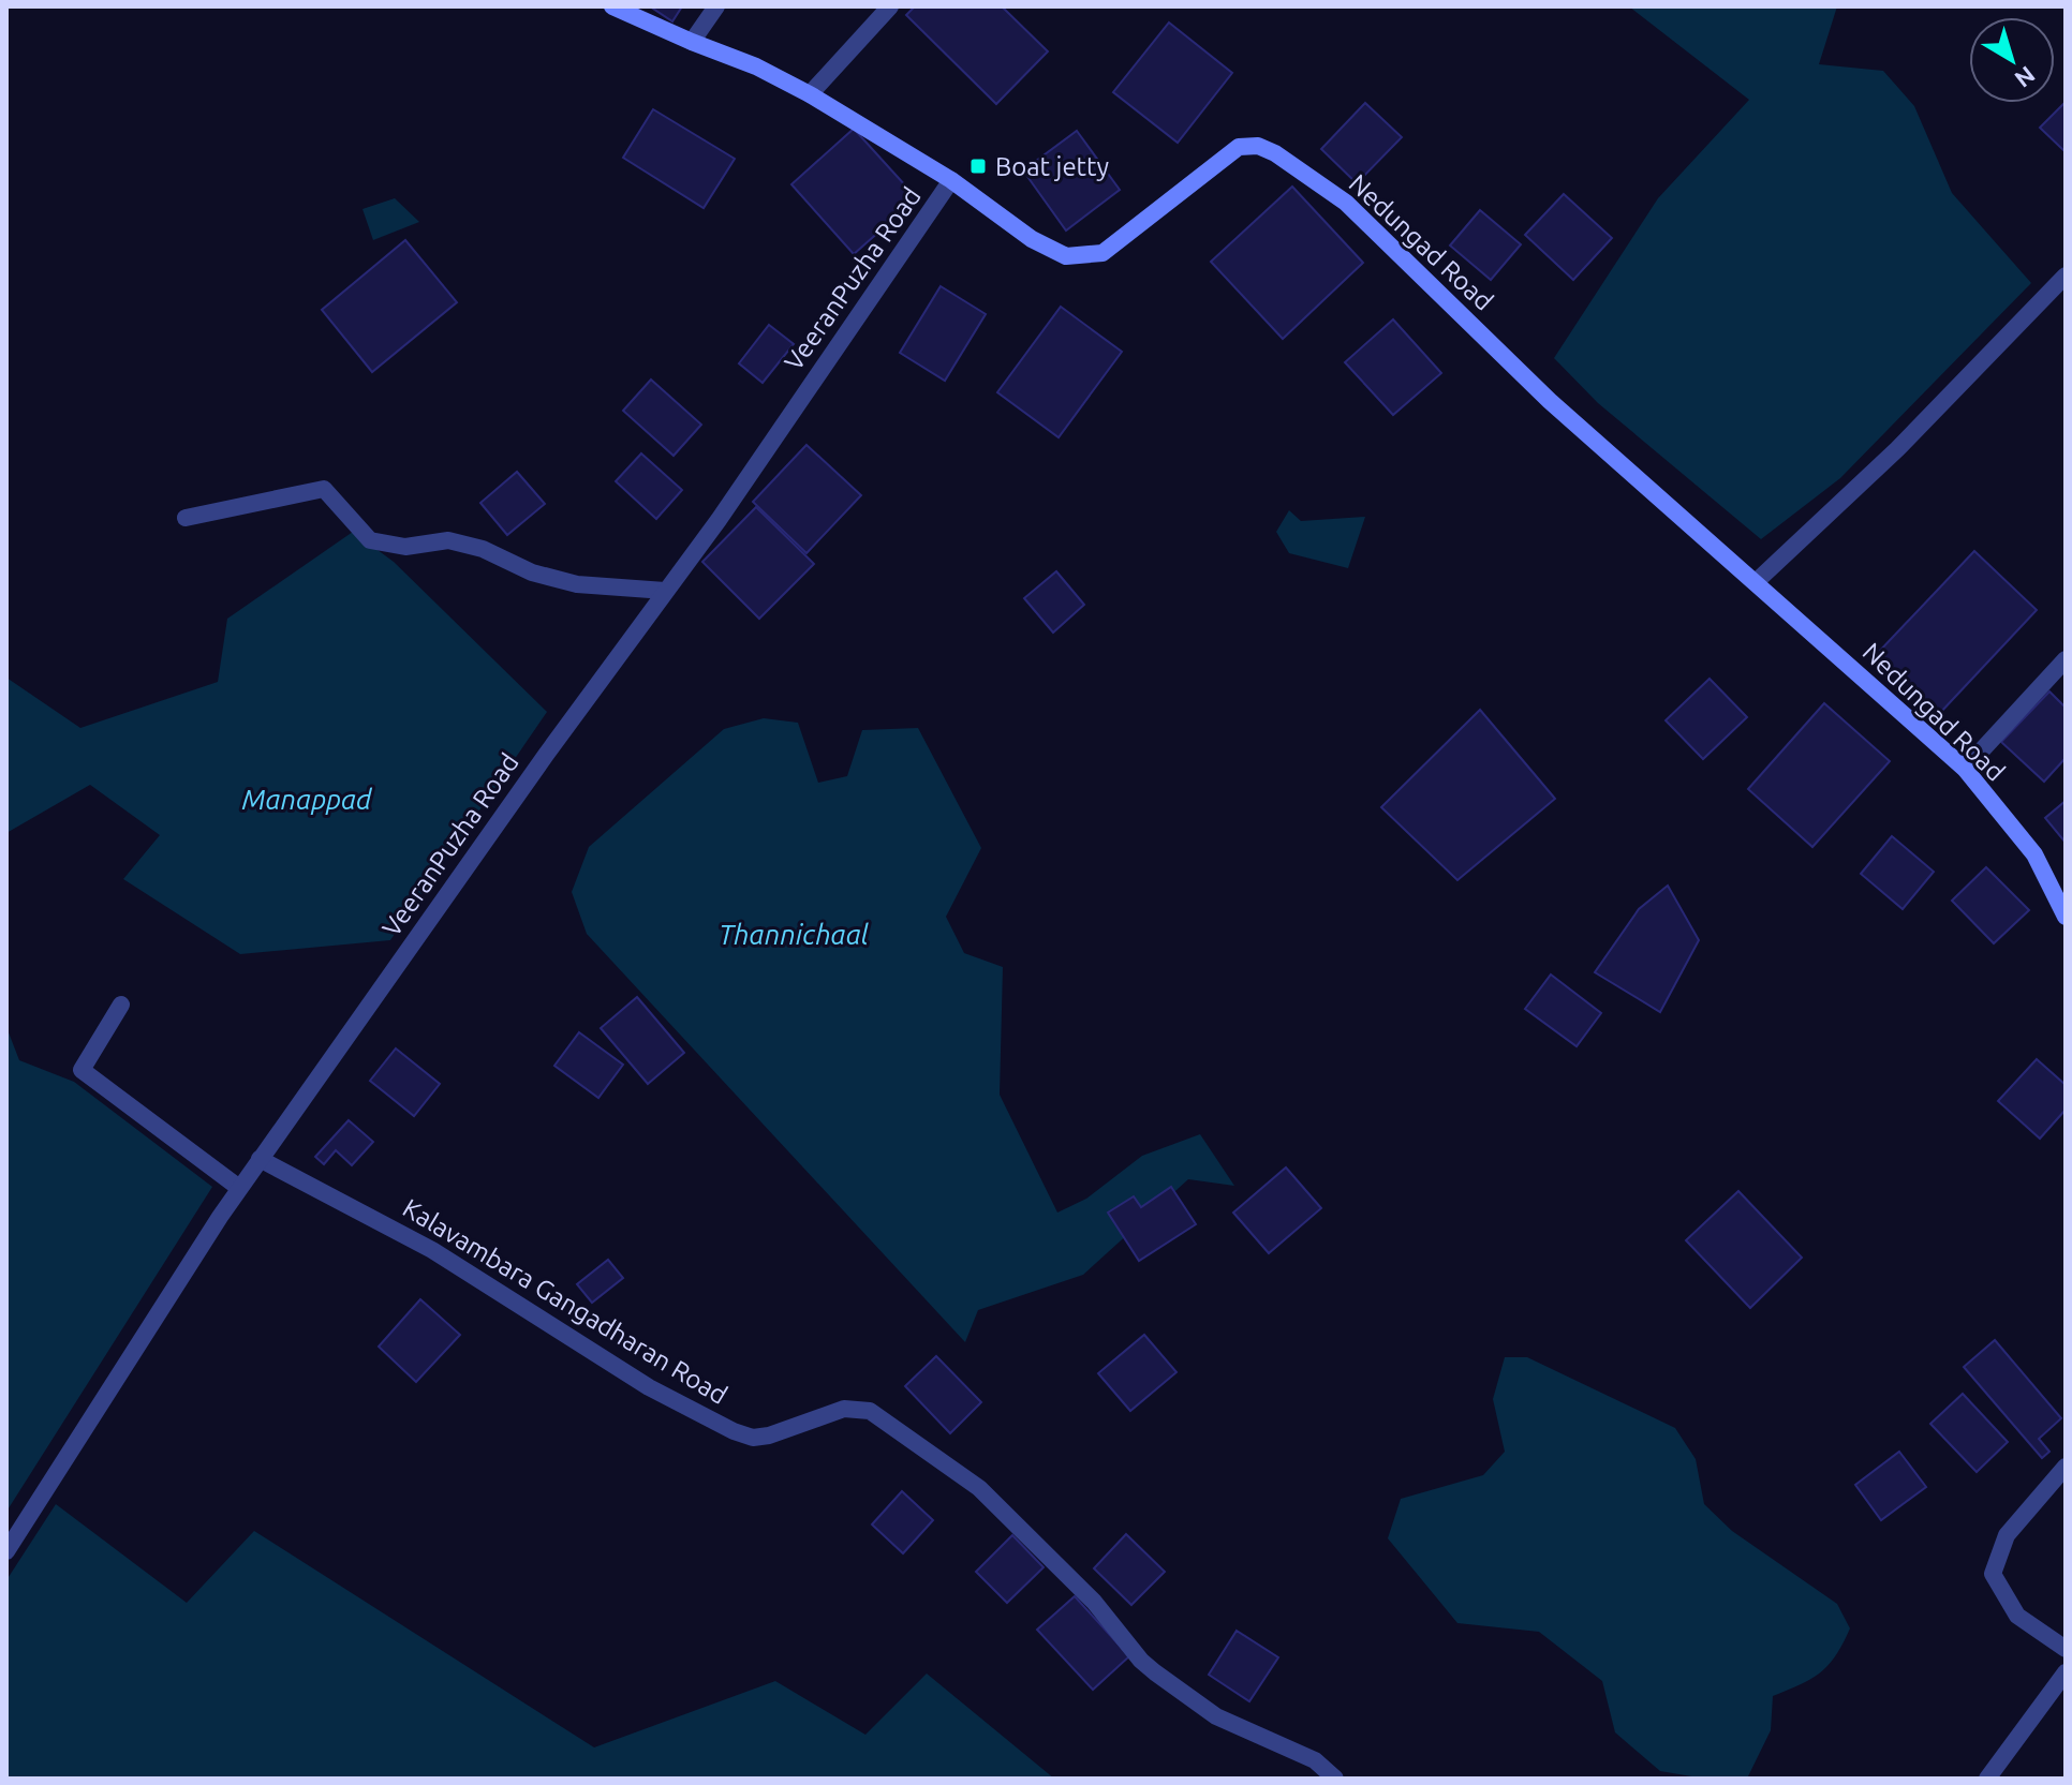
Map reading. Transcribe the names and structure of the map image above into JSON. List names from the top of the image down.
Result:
{
  "streets": {
    "main road": ["Nedungad Road"],
    "street": ["VeeranPuzha Road", "Kalavambara Gangadharan Road"]
  },
  "crossings": [
    ["Nedungad Road", "VeeranPuzha Road"],
    ["VeeranPuzha Road", "Kalavambara Gangadharan Road"]
  ],
  "water": ["Manappad", "Thannichaal"],
  "places": {
    "transit": ["Boat jetty"]
  },
  "north": "bottom right"
}
